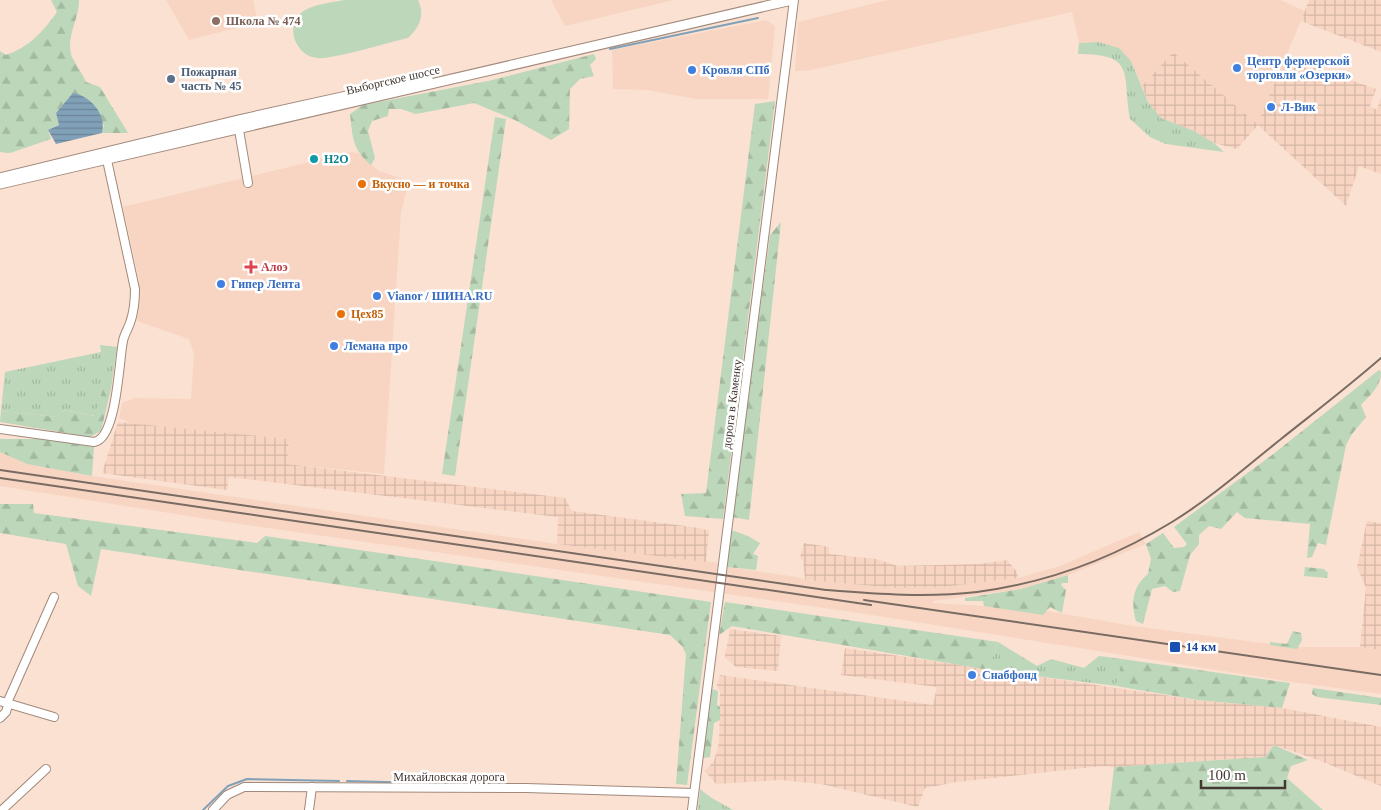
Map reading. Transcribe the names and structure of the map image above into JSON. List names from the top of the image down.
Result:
{
  "streets": {
    "main road": ["Выборгское шоссе"],
    "street": ["дорога в Каменку", "Михайловская дорога"]
  },
  "crossings": [
    ["Выборгское шоссе", "дорога в Каменку"],
    ["дорога в Каменку", "Михайловская дорога"]
  ],
  "places": {
    "other": [
      "Школа № 474",
      "Центр фермерской торговли «Озерки»",
      "Кровля СПб",
      "Пожарная часть № 45",
      "Л-Вик",
      "H2O",
      "Вкусно — и точка",
      "Гипер Лента",
      "Vianor / ШИНА.RU",
      "Цех85",
      "Лемана про",
      "Снабфонд"
    ],
    "health": ["Алоэ"],
    "transit": ["14 км"]
  },
  "scale_bar": "100 m"
}
